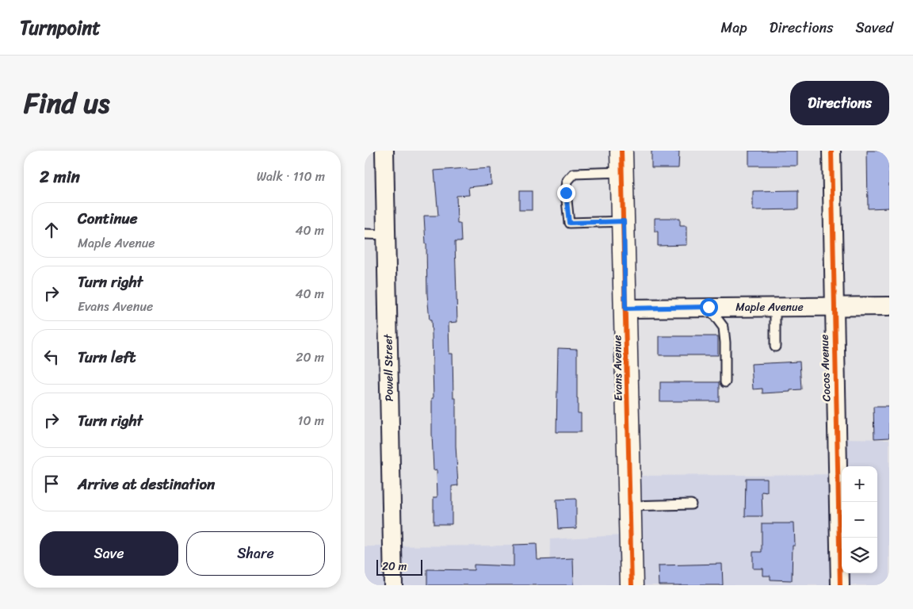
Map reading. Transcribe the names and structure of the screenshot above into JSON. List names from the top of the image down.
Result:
{
  "streets": {
    "main road": ["Evans Avenue"],
    "street": ["Maple Avenue", "Powell Street", "Cocos Avenue"]
  },
  "crossings": [
    ["Maple Avenue", "Evans Avenue"],
    ["Maple Avenue", "Cocos Avenue"]
  ],
  "scale_bar": "20 m",
  "page": {
    "header": "Turnpoint",
    "nav": ["Map", "Directions", "Saved"],
    "title": "Find us",
    "buttons": [
      "Directions",
      ["Save", "Share"]
    ],
    "heading": ["2 min", "Walk · 110 m"],
    "list": [
      ["Continue", "Maple Avenue", "40 m"],
      ["Turn right", "Evans Avenue", "40 m"],
      ["Turn left", "20 m"],
      ["Turn right", "10 m"],
      "Arrive at destination"
    ],
    "map_buttons": ["+", "−"],
    "scale": "20 m"
  }
}
